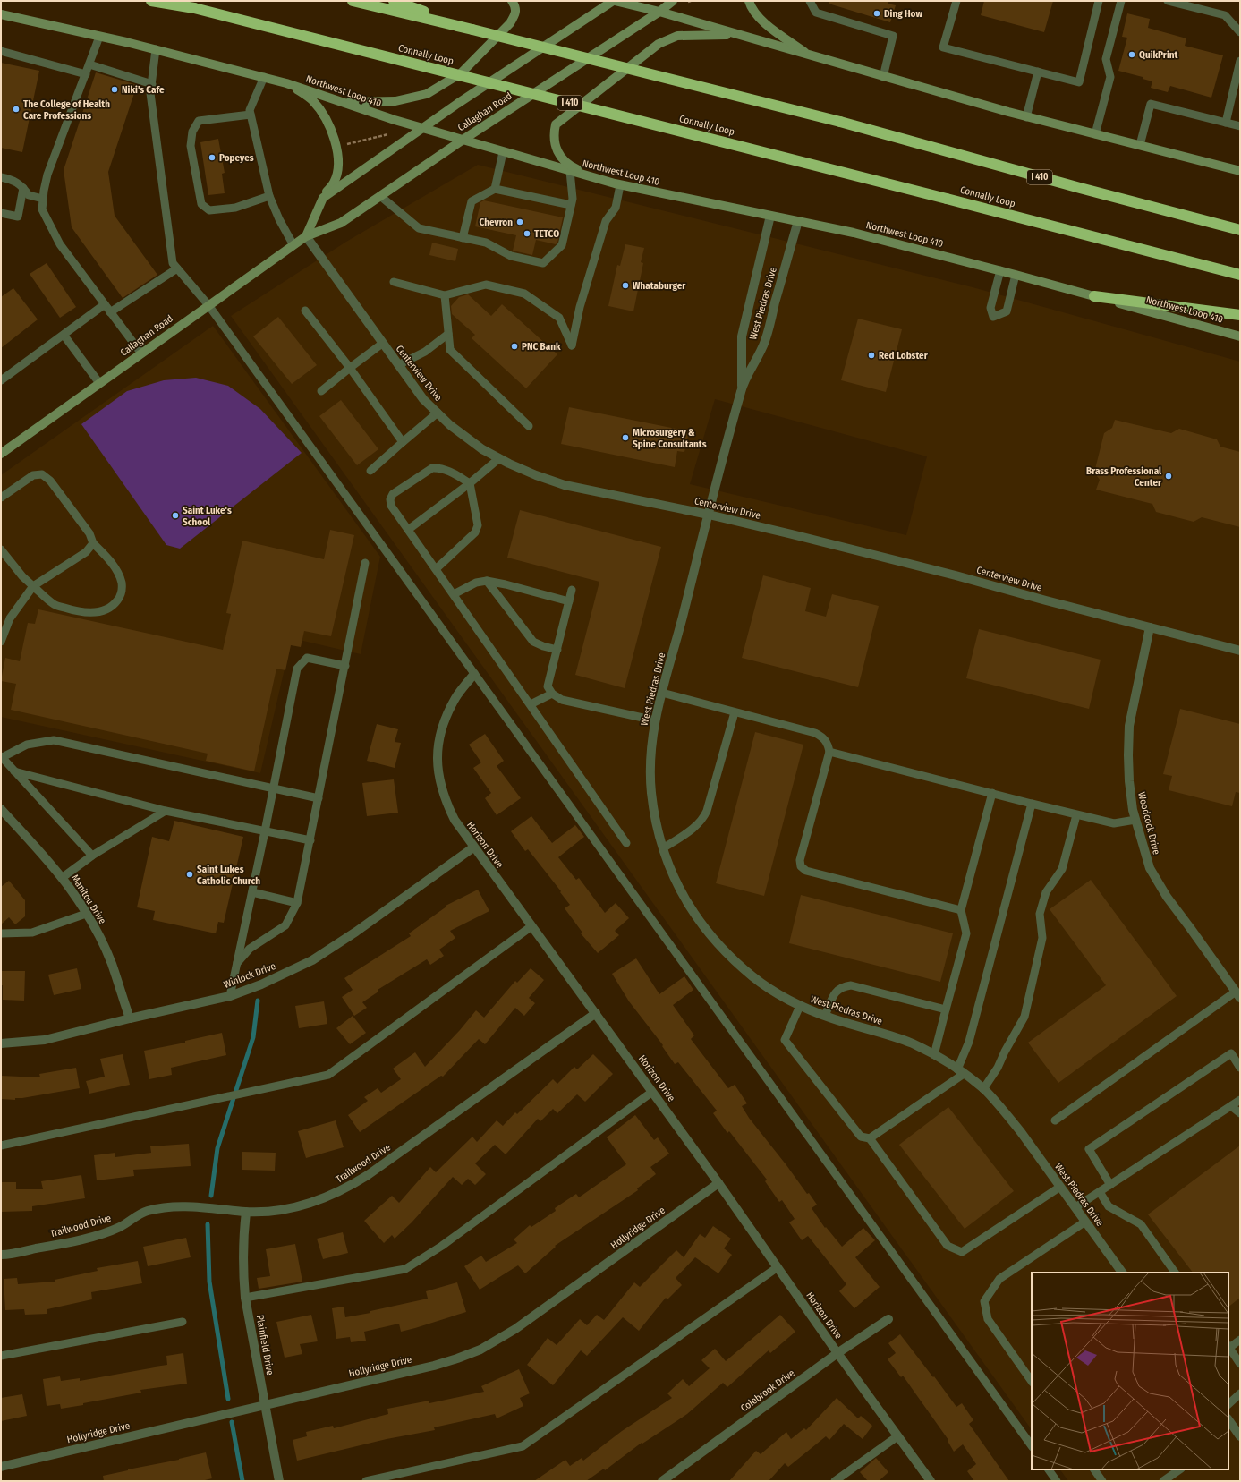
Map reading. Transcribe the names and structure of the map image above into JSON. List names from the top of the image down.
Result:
{
  "streets": {
    "highway": ["Connally Loop", "I 410"],
    "main road": ["Northwest Loop 410", "Callaghan Road"],
    "street": [
      "West Piedras Drive",
      "Centerview Drive",
      "Woodcock Drive",
      "Horizon Drive",
      "Manitou Drive",
      "Winlock Drive",
      "Trailwood Drive",
      "Hollyridge Drive",
      "Plainfield Drive",
      "Colebrook Drive"
    ]
  },
  "crossings": [
    ["Northwest Loop 410", "Callaghan Road"],
    ["Northwest Loop 410", "West Piedras Drive"],
    ["Callaghan Road", "Centerview Drive"],
    ["West Piedras Drive", "Centerview Drive"],
    ["Centerview Drive", "Woodcock Drive"],
    ["Horizon Drive", "Winlock Drive"],
    ["Horizon Drive", "Trailwood Drive"],
    ["Horizon Drive", "Hollyridge Drive"],
    ["Horizon Drive", "Colebrook Drive"],
    ["Manitou Drive", "Winlock Drive"],
    ["Trailwood Drive", "Plainfield Drive"],
    ["Hollyridge Drive", "Plainfield Drive"]
  ],
  "places": [
    "Ding How",
    "QuikPrint",
    "Niki's Cafe",
    "The College of Health Care Professions",
    "Popeyes",
    "Chevron",
    "TETCO",
    "Whataburger",
    "PNC Bank",
    "Red Lobster",
    "Microsurgery & Spine Consultants",
    "Brass Professional Center",
    "Saint Luke's School",
    "Saint Lukes Catholic Church"
  ]
}
